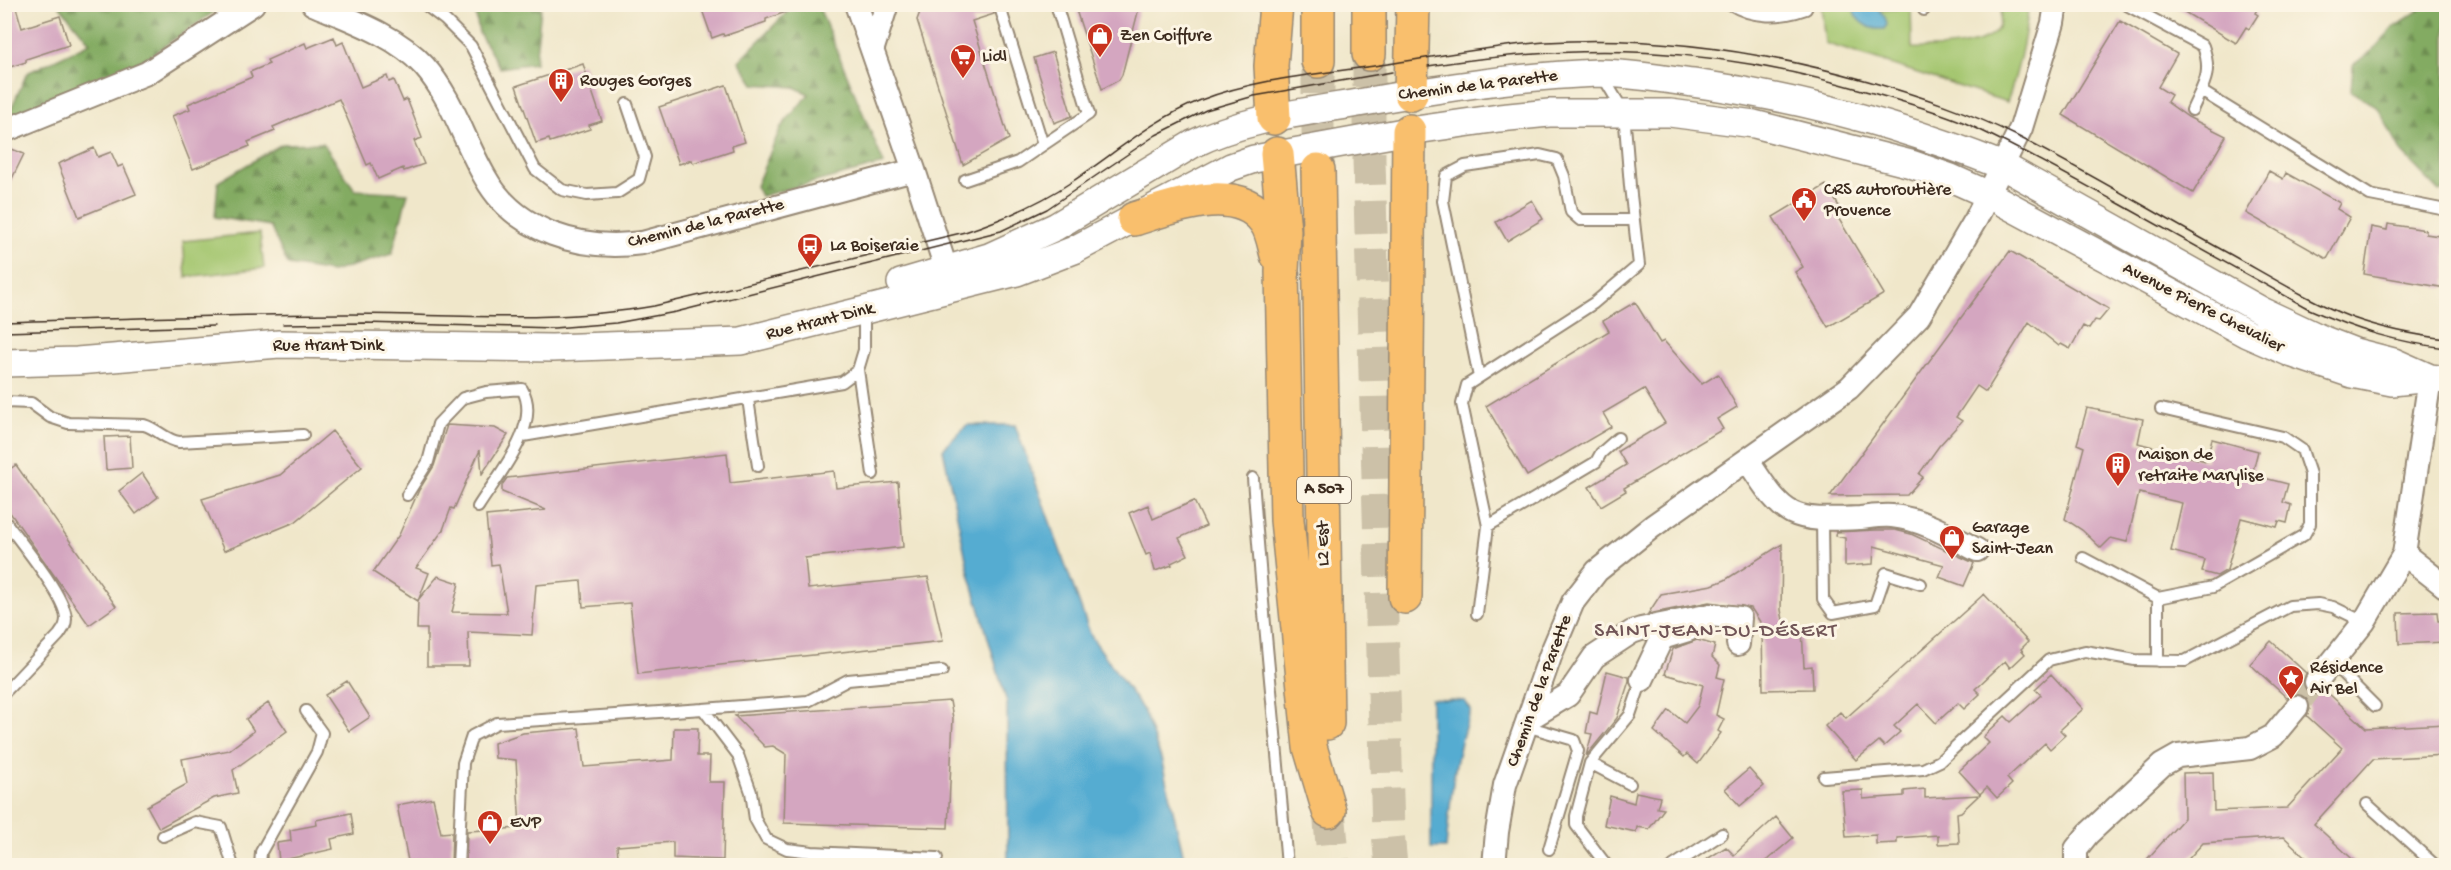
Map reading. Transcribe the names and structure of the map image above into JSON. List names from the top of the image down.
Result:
{
  "streets": {
    "highway": ["A 507", "L2 Est"],
    "street": ["Chemin de la Parette", "Avenue Pierre Chevalier", "Rue Hrant Dink"]
  },
  "crossings": [
    ["Chemin de la Parette", "Avenue Pierre Chevalier"],
    ["Chemin de la Parette", "Rue Hrant Dink"]
  ],
  "districts": ["SAINT-JEAN-DU-DÉSERT"],
  "places": {
    "shop": ["Zen Coiffure", "Garage Saint-Jean", "EVP"],
    "supermarket": ["Lidl"],
    "building": ["Rouges Gorges", "Maison de retraite Marylise"],
    "public building": ["CRS autoroutière Provence"],
    "bus stop": ["La Boiseraie"],
    "place": ["Résidence Air Bel"]
  }
}
